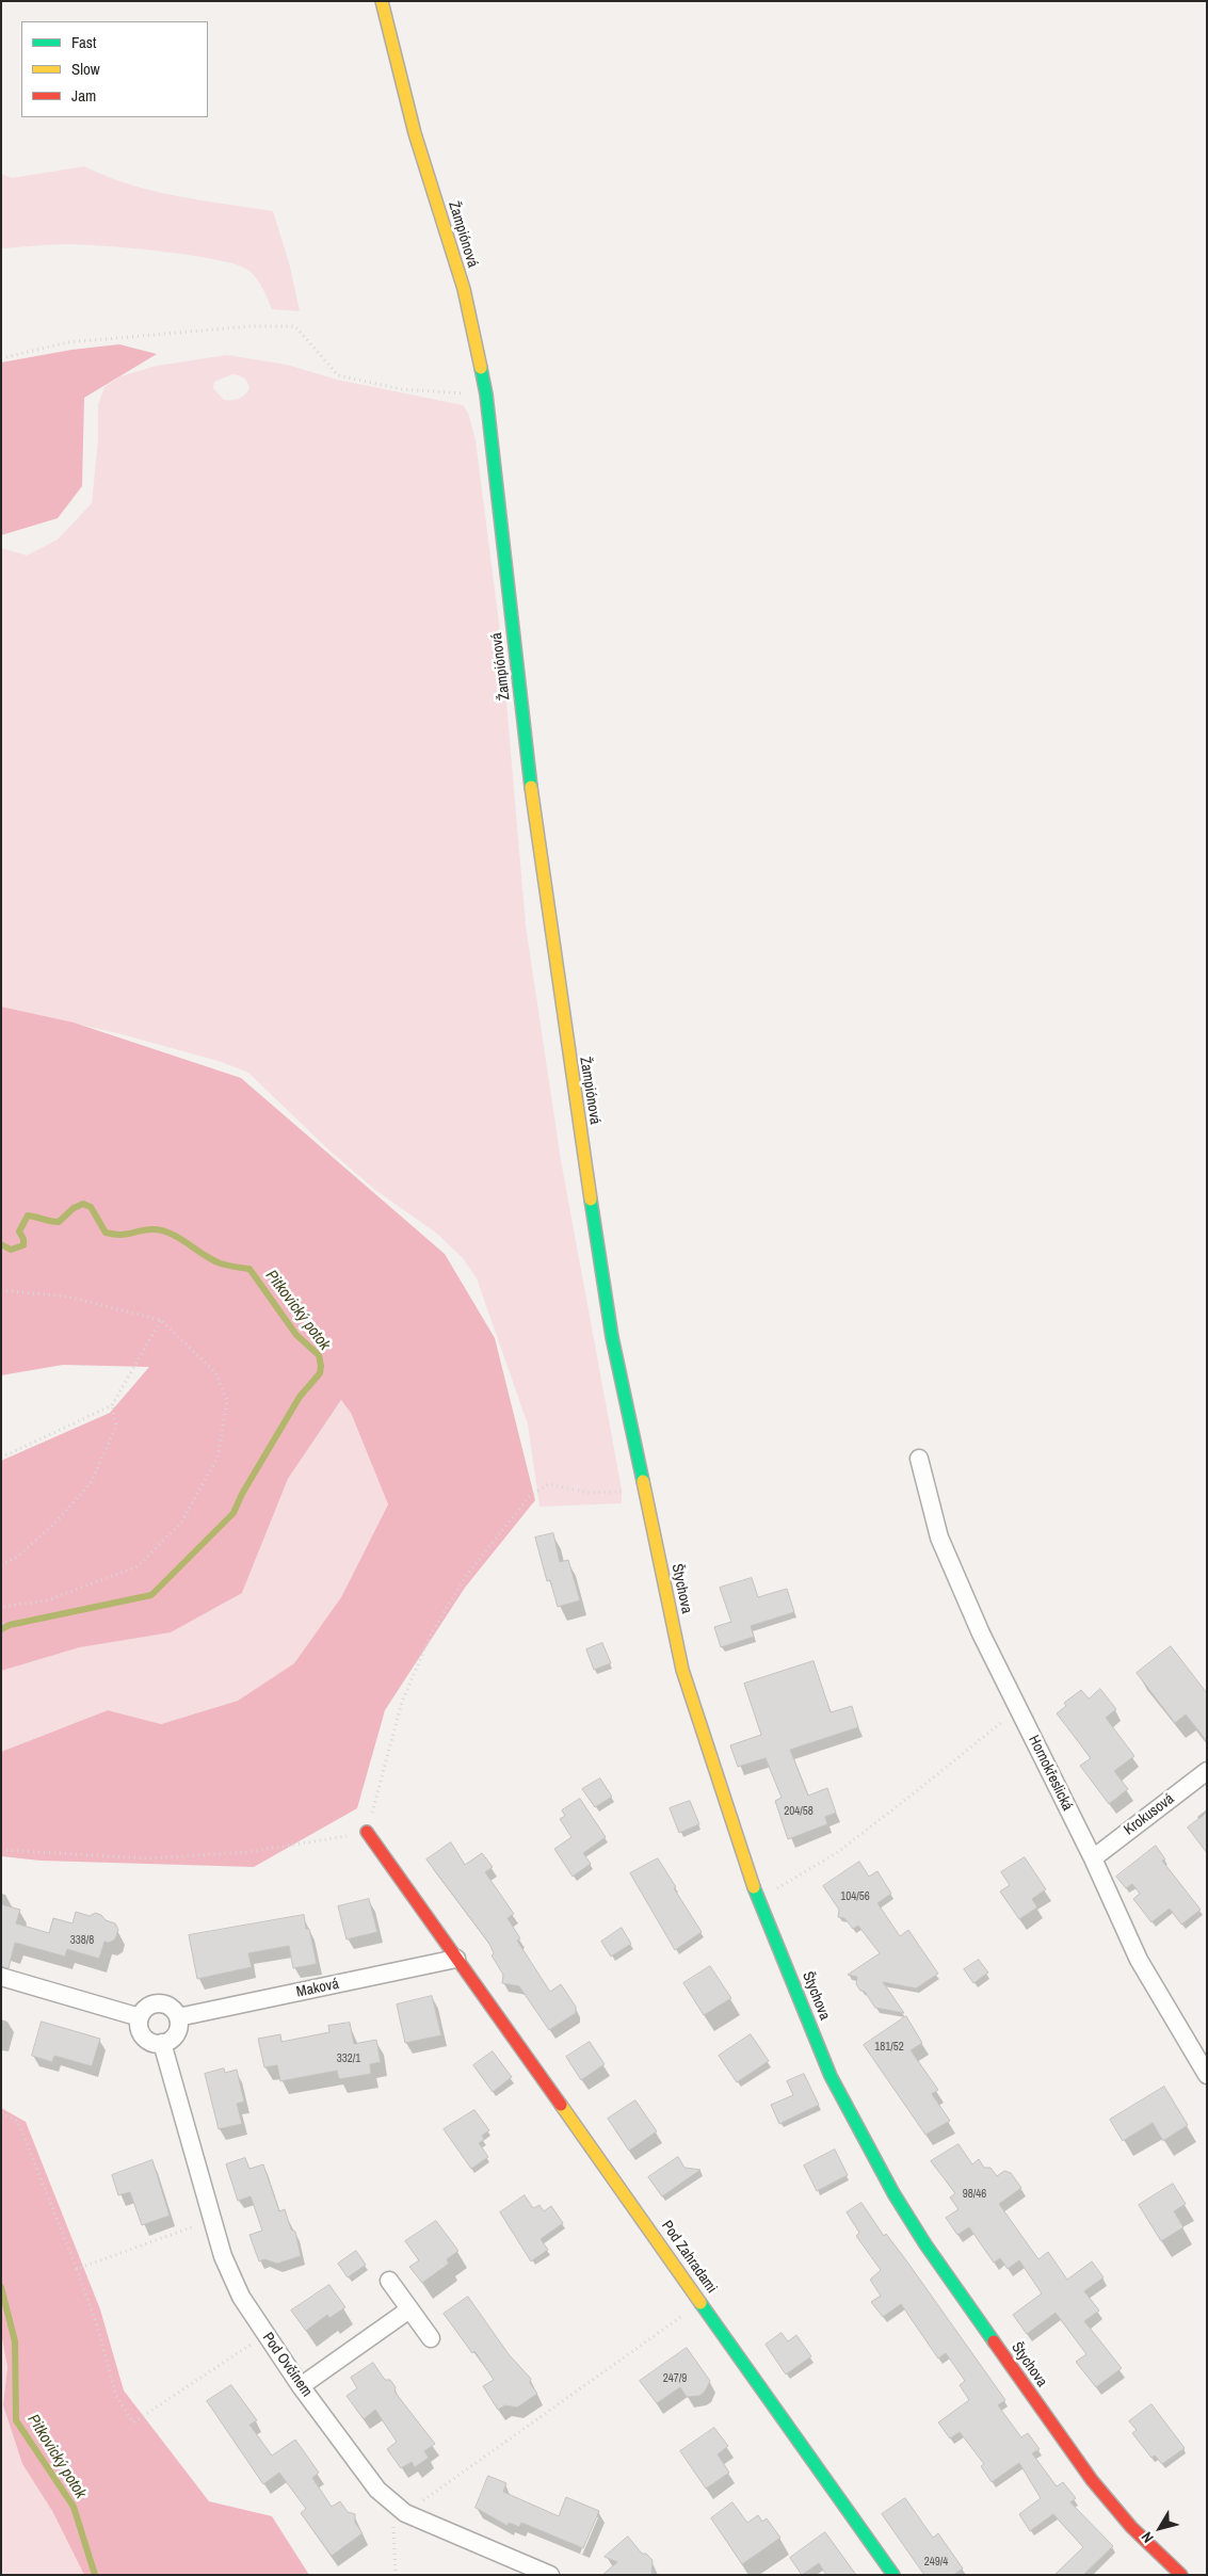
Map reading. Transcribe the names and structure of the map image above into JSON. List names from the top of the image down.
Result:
{
  "streets": {
    "street": [
      "Žampiónová",
      "Štychova",
      "Hornokřeslická",
      "Krokusová",
      "Maková",
      "Pod Zahradami",
      "Pod Ovčínem"
    ]
  },
  "crossings": [
    ["Žampiónová", "Štychova"],
    ["Hornokřeslická", "Krokusová"],
    ["Maková", "Pod Zahradami"],
    ["Maková", "Pod Ovčínem"]
  ],
  "water": ["Pitkovický potok"],
  "house_numbers": [
    "204/58",
    "104/56",
    "338/8",
    "181/52",
    "332/1",
    "98/46",
    "247/9",
    "249/4"
  ],
  "legend": ["Fast", "Slow", "Jam"],
  "north": "bottom left"
}
